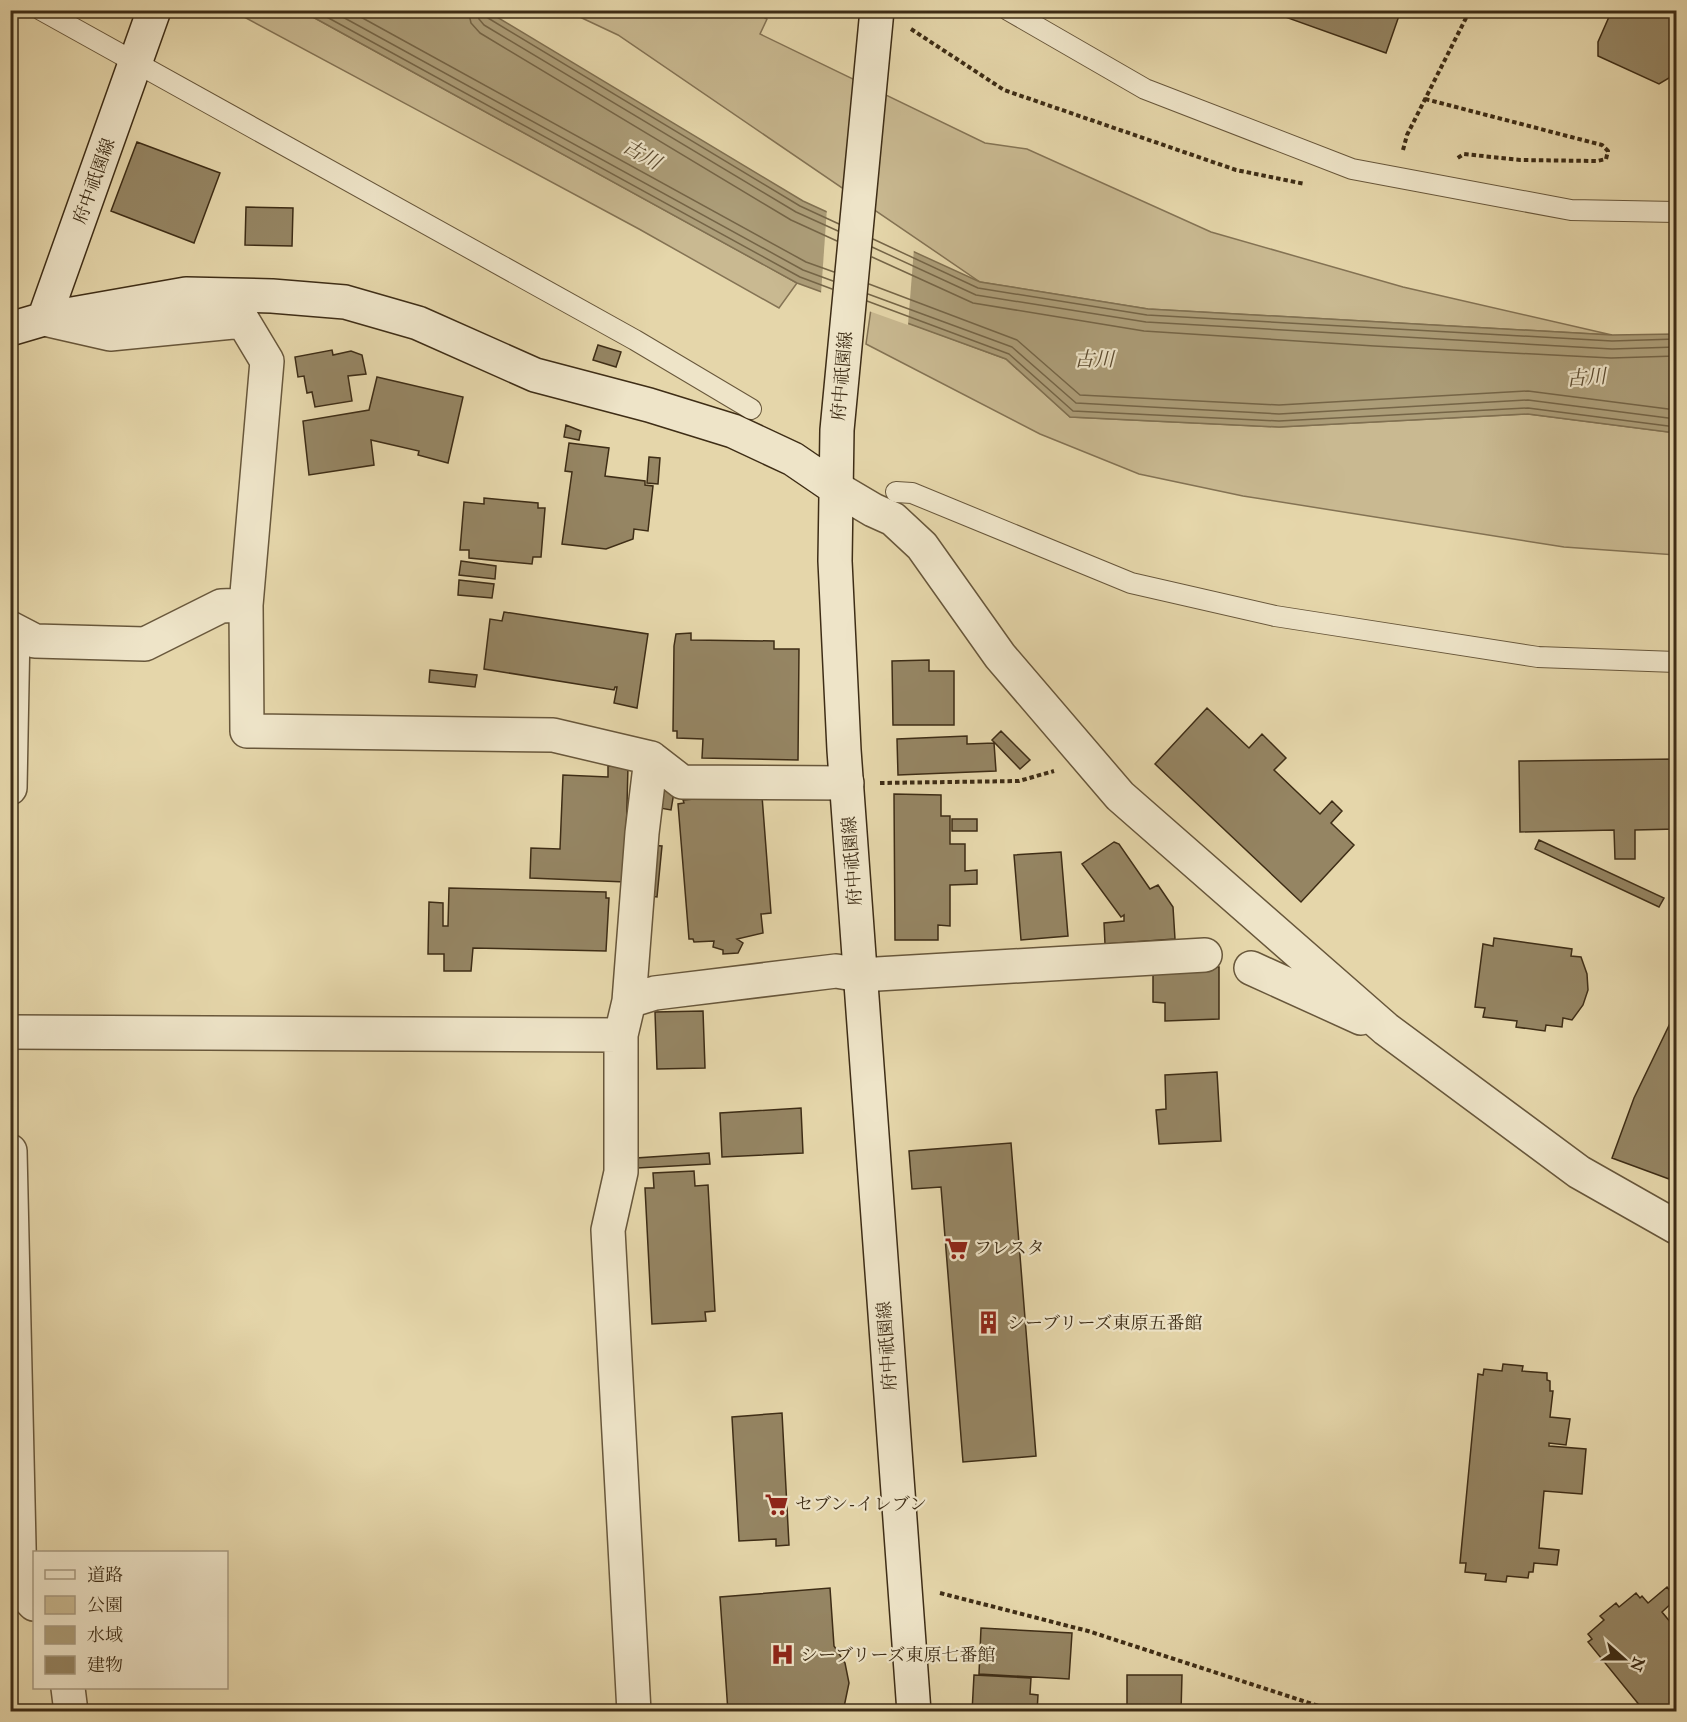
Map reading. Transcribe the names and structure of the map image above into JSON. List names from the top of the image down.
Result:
{
  "streets": {
    "street": ["府中祇園線"]
  },
  "water": ["古川"],
  "places": {
    "supermarket": ["フレスタ", "セブン-イレブン"],
    "building": ["シーブリーズ東原五番館"],
    "hospital": ["シーブリーズ東原七番館"]
  },
  "legend": [
    "道路",
    "公園",
    "水域",
    "建物"
  ],
  "north": "right"
}
